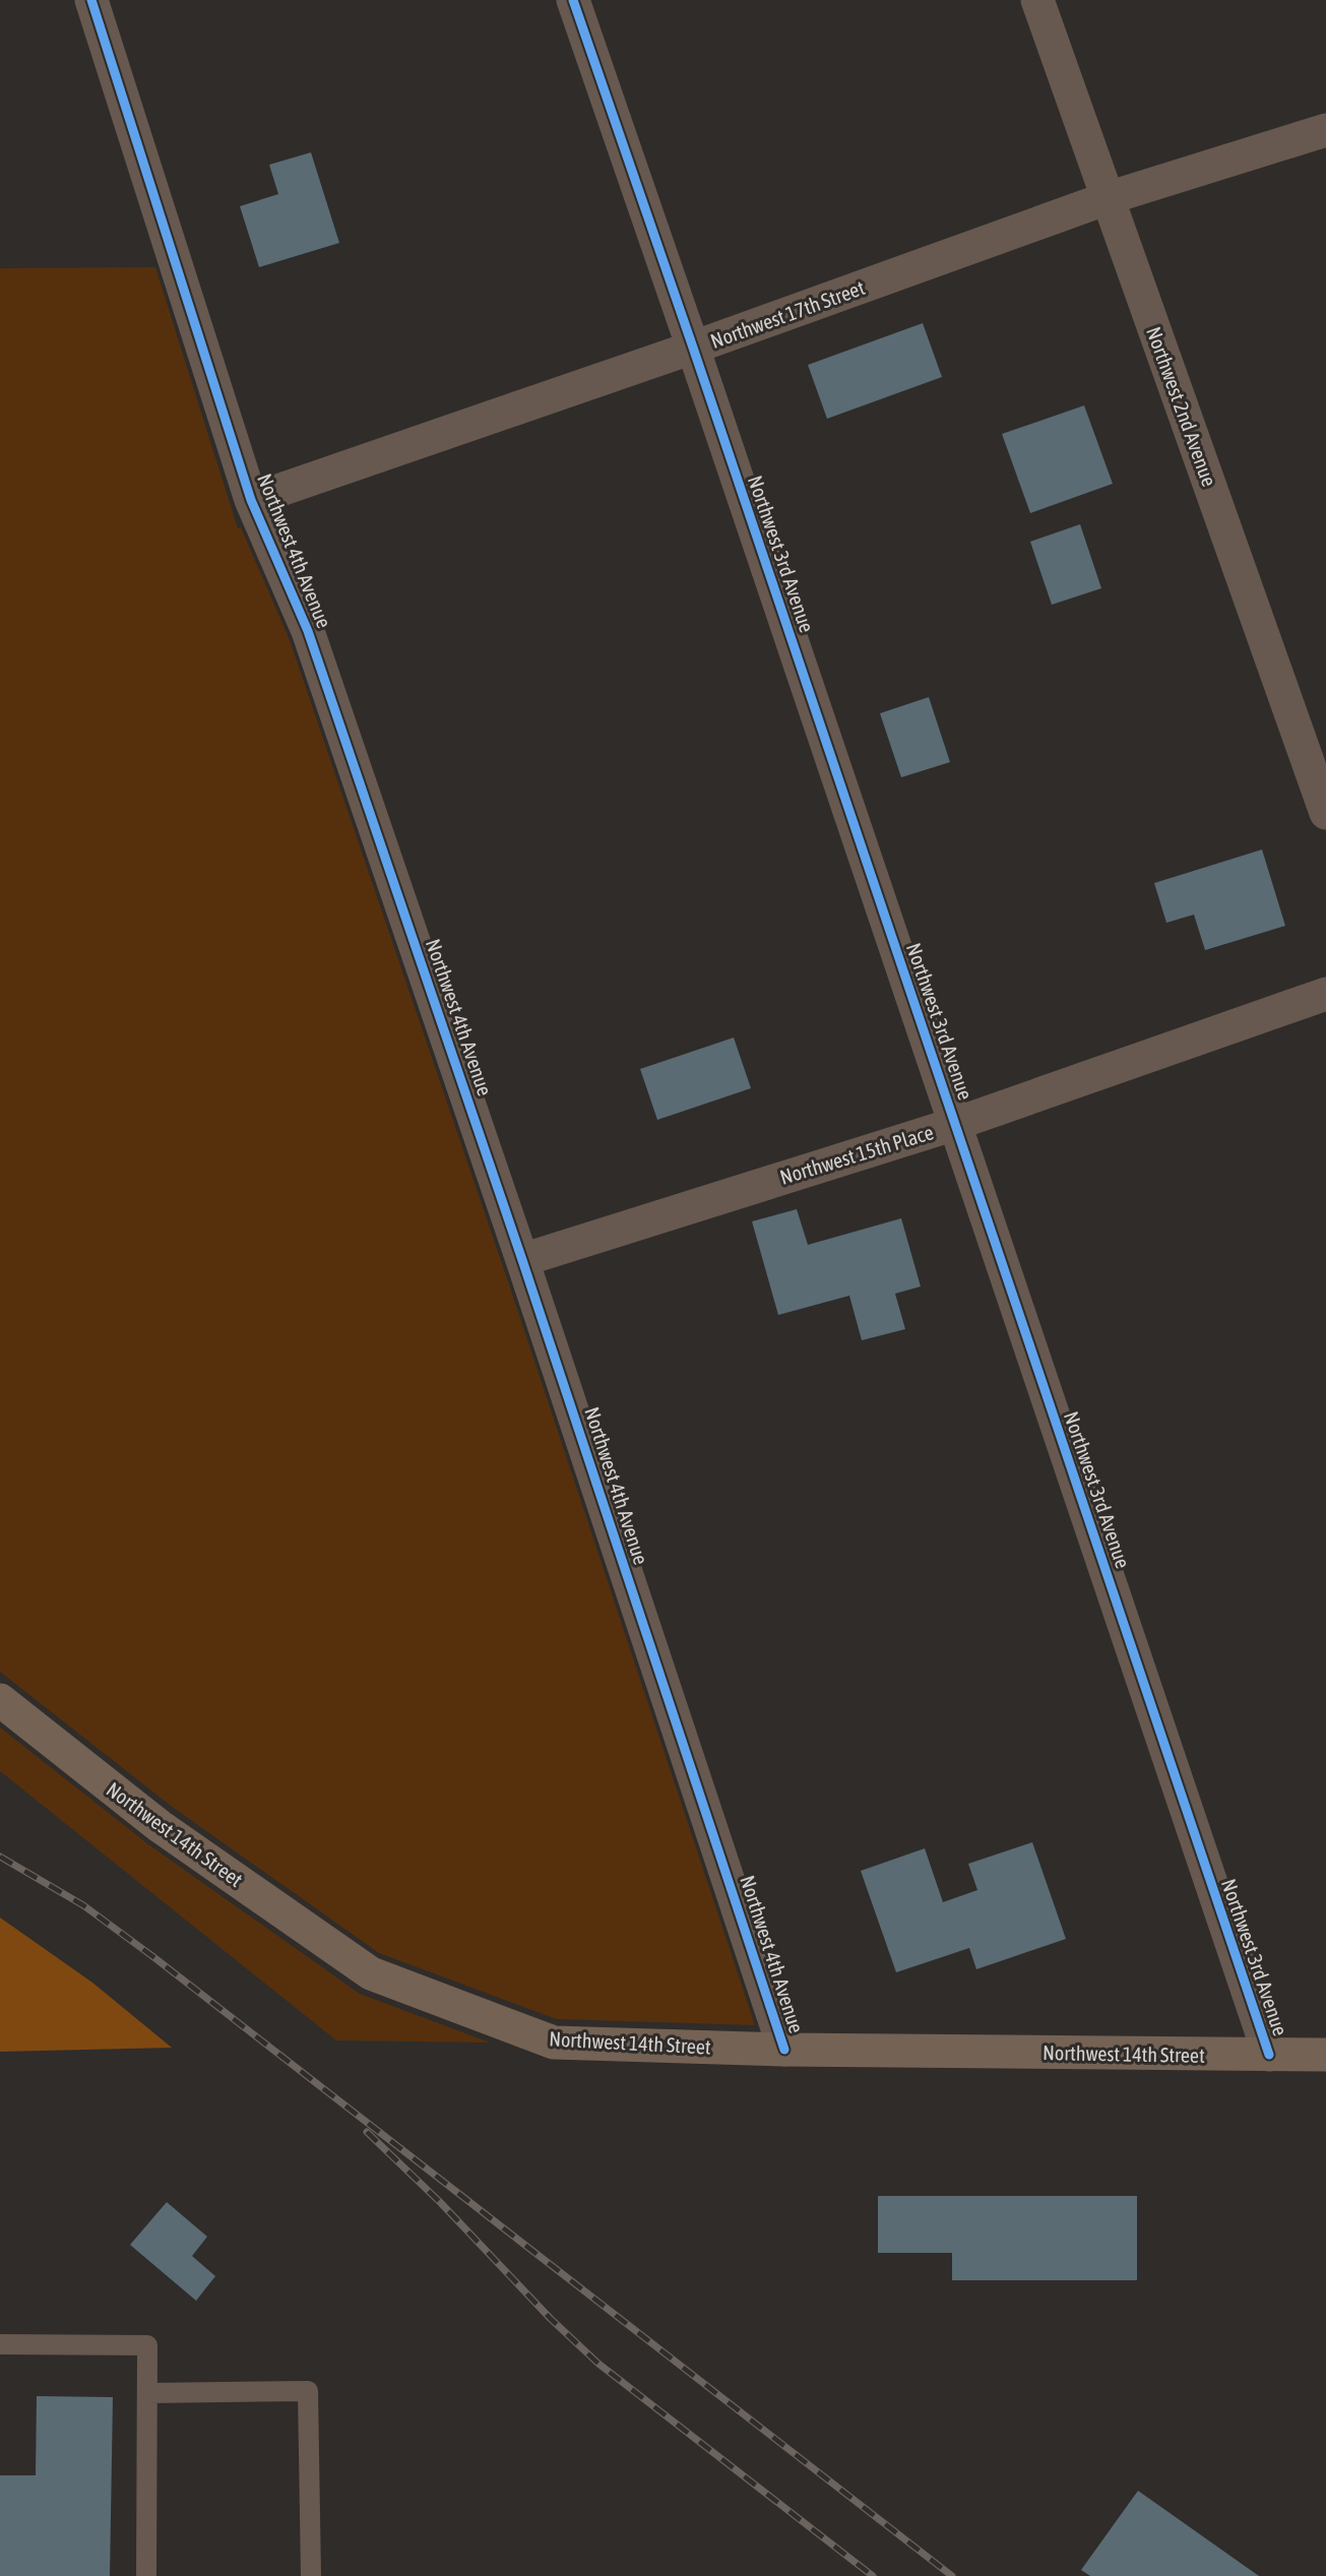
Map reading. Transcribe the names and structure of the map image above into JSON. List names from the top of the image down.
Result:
{
  "streets": {
    "street": [
      "Northwest 17th Street",
      "Northwest 2nd Avenue",
      "Northwest 4th Avenue",
      "Northwest 3rd Avenue",
      "Northwest 15th Place",
      "Northwest 14th Street"
    ]
  },
  "crossings": [
    ["Northwest 17th Street", "Northwest 2nd Avenue"],
    ["Northwest 17th Street", "Northwest 4th Avenue"],
    ["Northwest 17th Street", "Northwest 3rd Avenue"],
    ["Northwest 4th Avenue", "Northwest 15th Place"],
    ["Northwest 4th Avenue", "Northwest 14th Street"],
    ["Northwest 3rd Avenue", "Northwest 15th Place"],
    ["Northwest 3rd Avenue", "Northwest 14th Street"]
  ]
}
